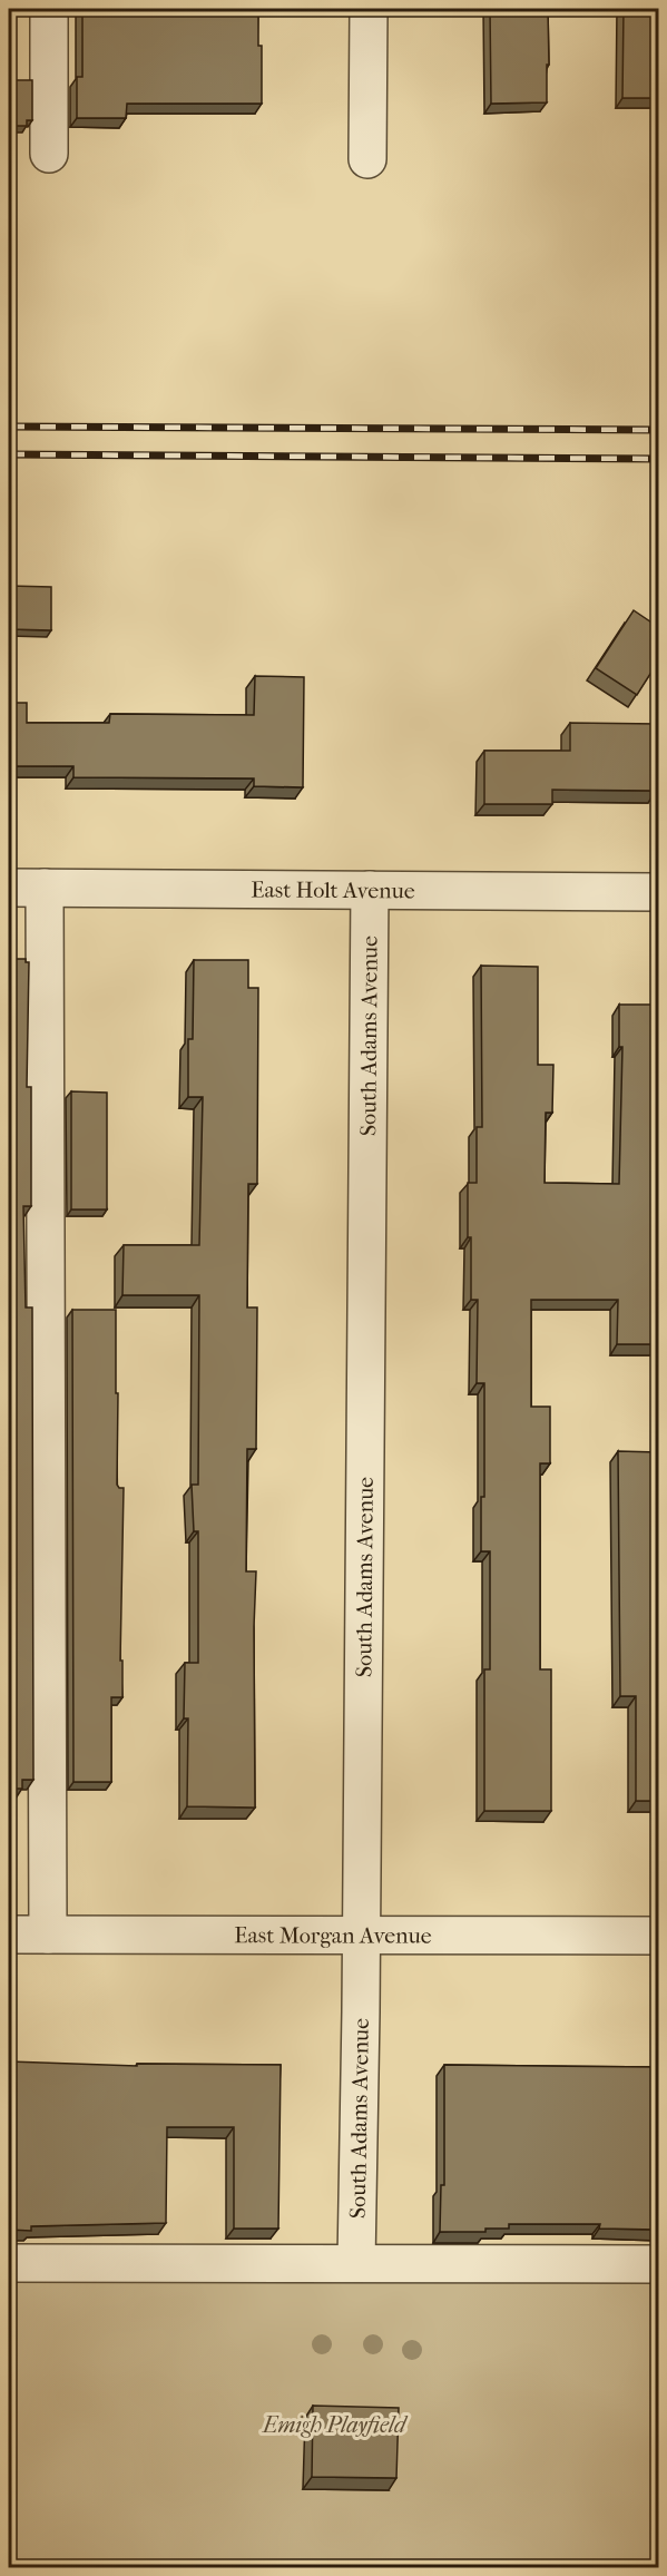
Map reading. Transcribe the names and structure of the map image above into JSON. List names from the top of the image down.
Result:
{
  "streets": {
    "street": ["East Holt Avenue", "South Adams Avenue", "East Morgan Avenue"]
  },
  "crossings": [
    ["East Holt Avenue", "South Adams Avenue"],
    ["South Adams Avenue", "East Morgan Avenue"]
  ],
  "parks": ["Emigh Playfield"]
}
